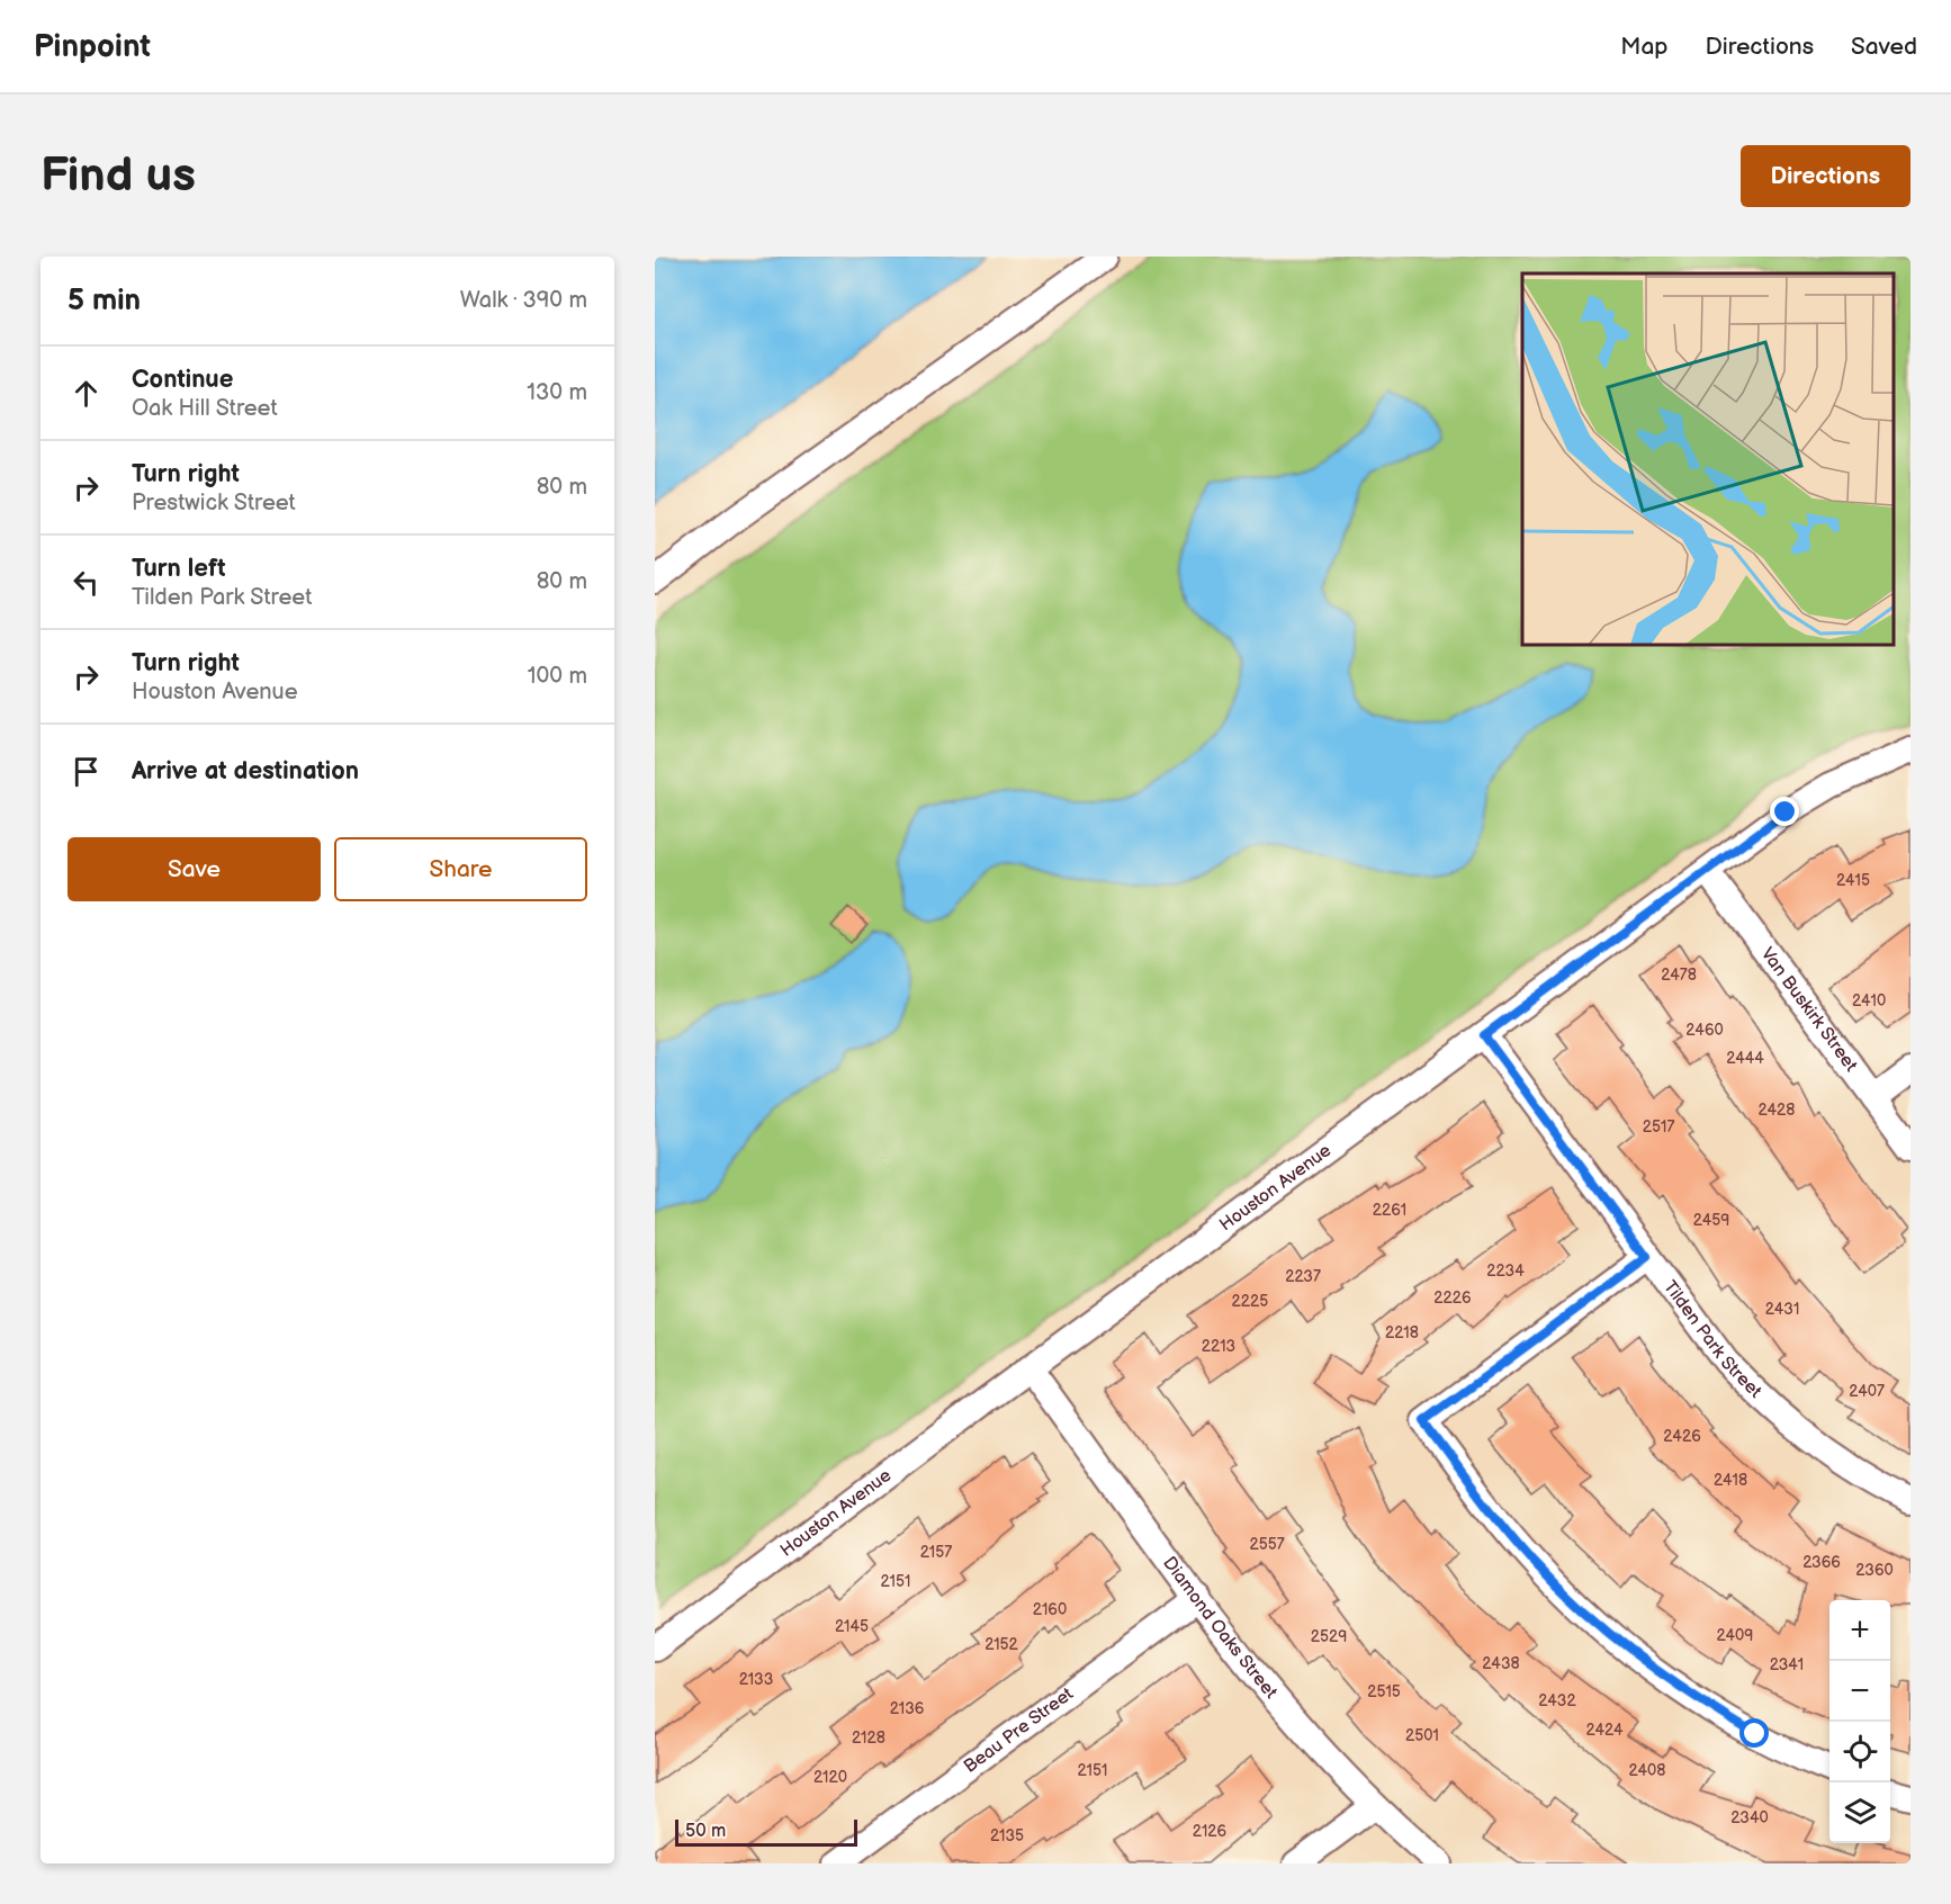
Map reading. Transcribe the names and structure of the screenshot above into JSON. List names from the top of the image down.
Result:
{
  "streets": {
    "street": [
      "Van Buskirk Street",
      "Houston Avenue",
      "Tilden Park Street",
      "Diamond Oaks Street",
      "Beau Pre Street"
    ]
  },
  "crossings": [
    ["Van Buskirk Street", "Houston Avenue"],
    ["Houston Avenue", "Tilden Park Street"],
    ["Houston Avenue", "Diamond Oaks Street"],
    ["Diamond Oaks Street", "Beau Pre Street"]
  ],
  "house_numbers": [
    "2415",
    "2478",
    "2410",
    "2460",
    "2444",
    "2428",
    "2517",
    "2261",
    "2459",
    "2234",
    "2237",
    "2226",
    "2225",
    "2431",
    "2218",
    "2213",
    "2407",
    "2426",
    "2418",
    "2557",
    "2157",
    "2366",
    "2360",
    "2151",
    "2160",
    "2145",
    "2409",
    "2529",
    "2152",
    "2438",
    "2341",
    "2133",
    "2515",
    "2432",
    "2136",
    "2424",
    "2501",
    "2128",
    "2151",
    "2408",
    "2120",
    "2340",
    "2126",
    "2135"
  ],
  "scale_bar": "50 m",
  "page": {
    "header": "Pinpoint",
    "nav": ["Map", "Directions", "Saved"],
    "buttons": [
      "Directions",
      ["Save", "Share"]
    ],
    "title": "Find us",
    "heading": ["5 min", "Walk · 390 m"],
    "list": [
      ["Continue", "Oak Hill Street", "130 m"],
      ["Turn right", "Prestwick Street", "80 m"],
      ["Turn left", "Tilden Park Street", "80 m"],
      ["Turn right", "Houston Avenue", "100 m"],
      "Arrive at destination"
    ],
    "map_buttons": ["+", "−"],
    "scale": "50 m"
  }
}
